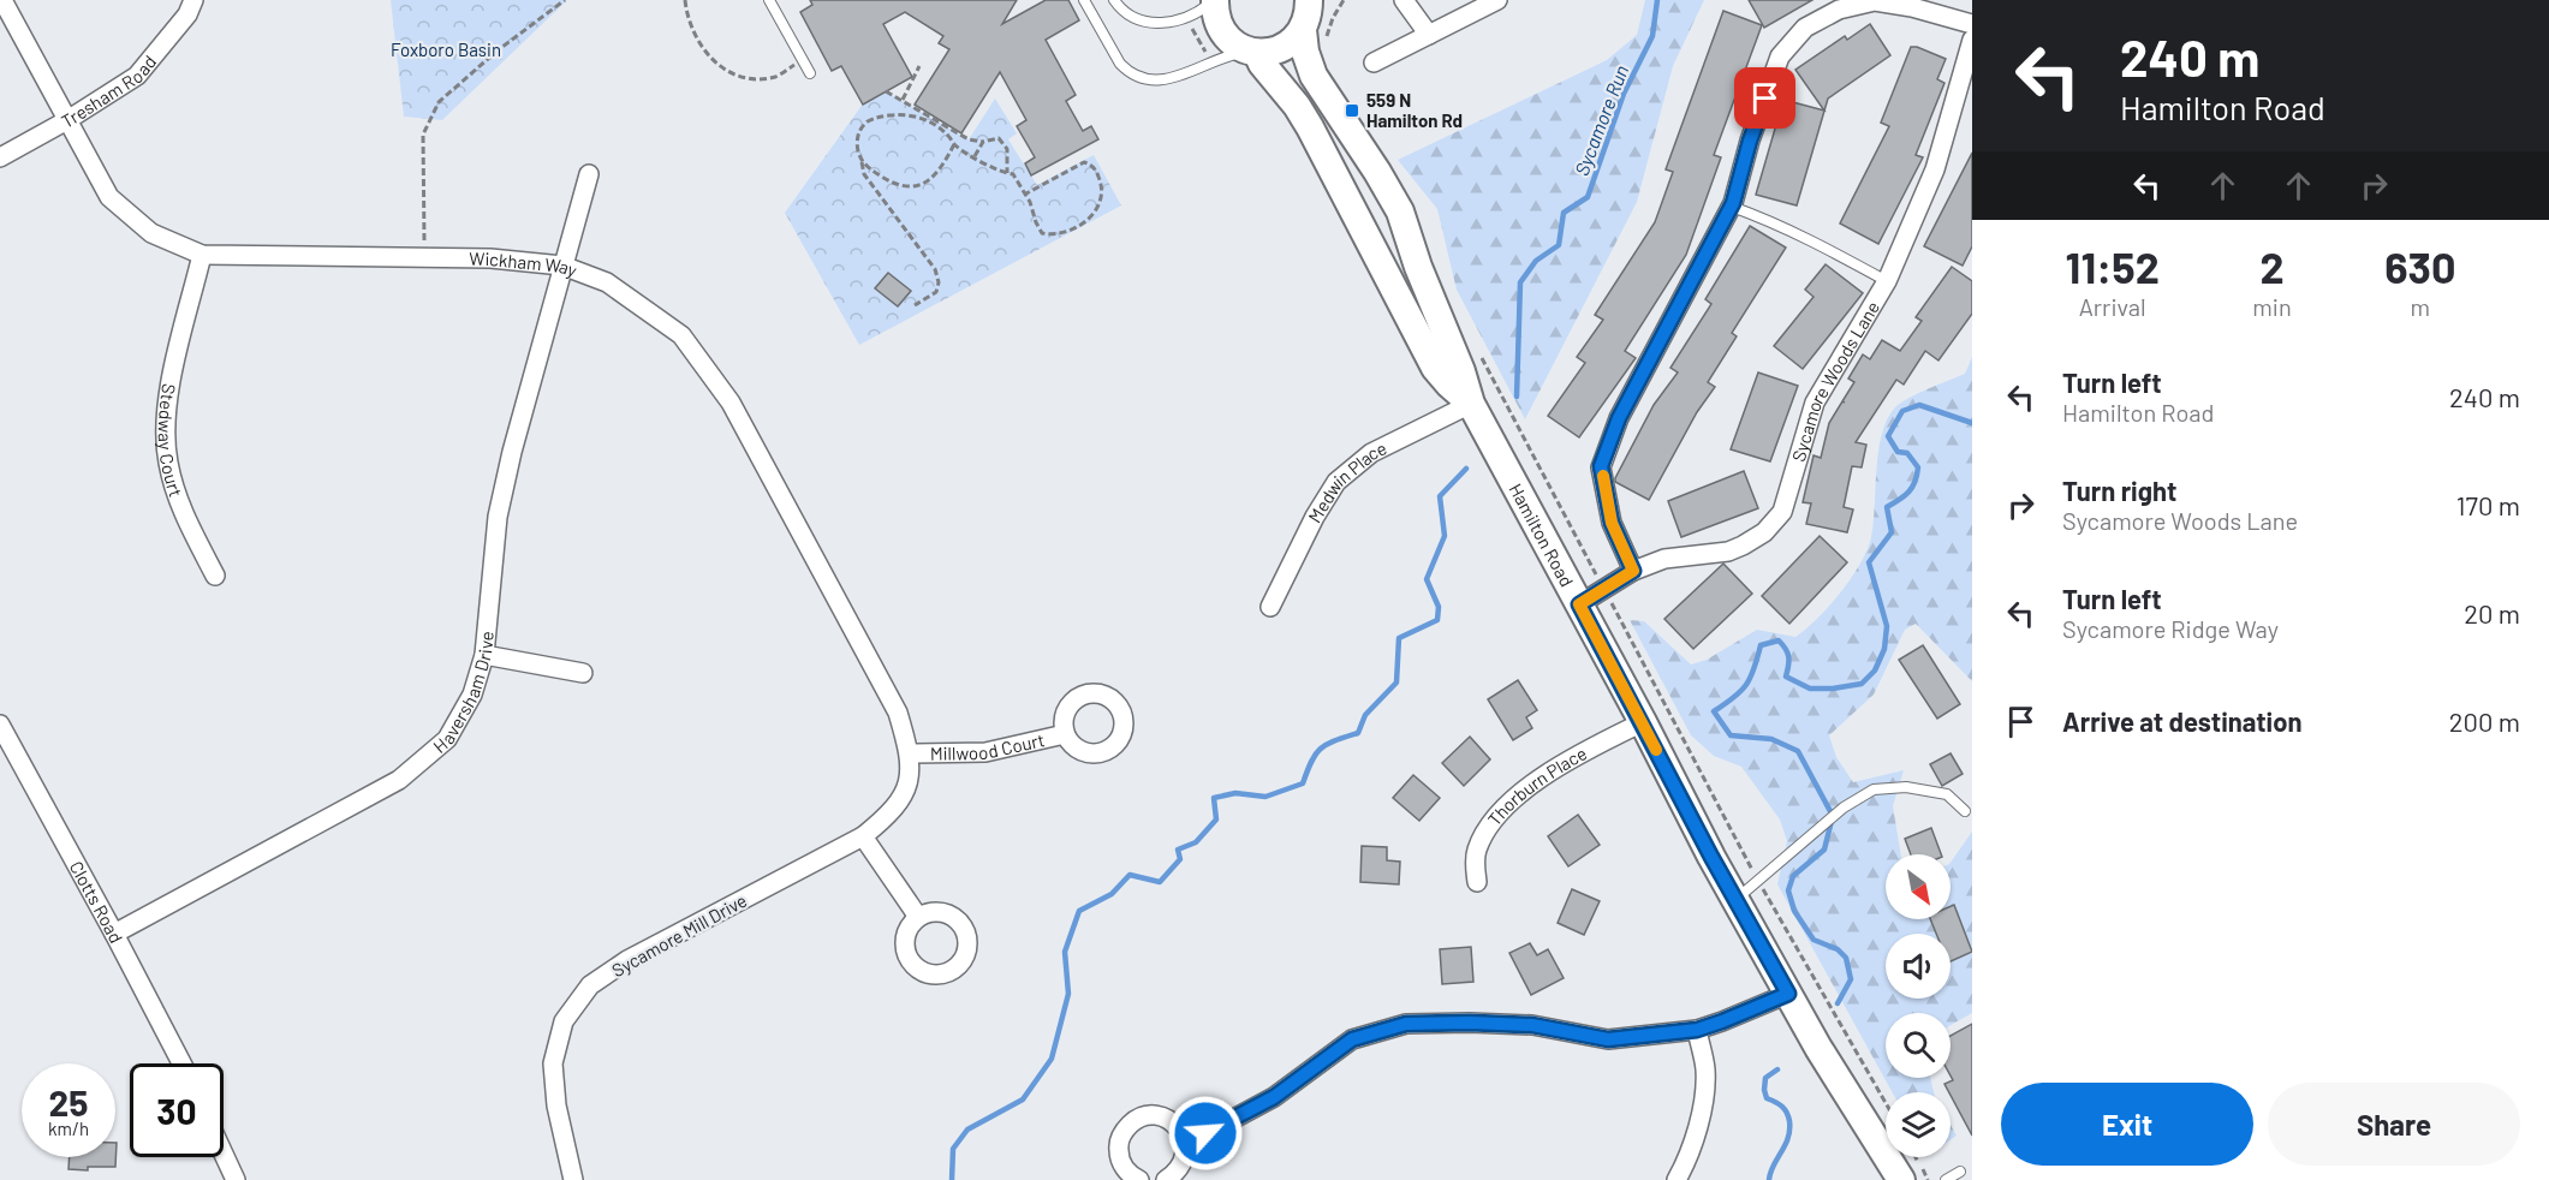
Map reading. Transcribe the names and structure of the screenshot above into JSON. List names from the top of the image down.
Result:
{
  "streets": {
    "main road": ["Hamilton Road"],
    "street": [
      "Tresham Road",
      "Wickham Way",
      "Sycamore Woods Lane",
      "Stedway Court",
      "Medwin Place",
      "Haversham Drive",
      "Millwood Court",
      "Thorburn Place",
      "Clotts Road",
      "Sycamore Mill Drive"
    ]
  },
  "crossings": [
    ["Tresham Road", "Wickham Way"],
    ["Wickham Way", "Stedway Court"],
    ["Wickham Way", "Haversham Drive"],
    ["Wickham Way", "Millwood Court"],
    ["Wickham Way", "Sycamore Mill Drive"],
    ["Sycamore Woods Lane", "Hamilton Road"],
    ["Medwin Place", "Hamilton Road"],
    ["Hamilton Road", "Thorburn Place"],
    ["Haversham Drive", "Clotts Road"],
    ["Millwood Court", "Sycamore Mill Drive"]
  ],
  "water": ["Sycamore Run"],
  "parks": ["Foxboro Basin"],
  "places": {
    "transit": ["559 N Hamilton Rd"]
  },
  "north": "bottom right",
  "page": {
    "turn": ["240 m", "Hamilton Road"],
    "eta": [
      "11:52",
      "Arrival",
      "2",
      "min",
      "630",
      "m"
    ],
    "list": [
      {
        "name": "Turn left",
        "note": "Hamilton Road",
        "value": "240 m"
      },
      {
        "name": "Turn right",
        "note": "Sycamore Woods Lane",
        "value": "170 m"
      },
      {
        "name": "Turn left",
        "note": "Sycamore Ridge Way",
        "value": "20 m"
      },
      {
        "name": "Arrive at destination",
        "value": "200 m"
      }
    ],
    "speed": "25 km/h",
    "limit": "30",
    "buttons": ["Exit", "Share"]
  }
}
